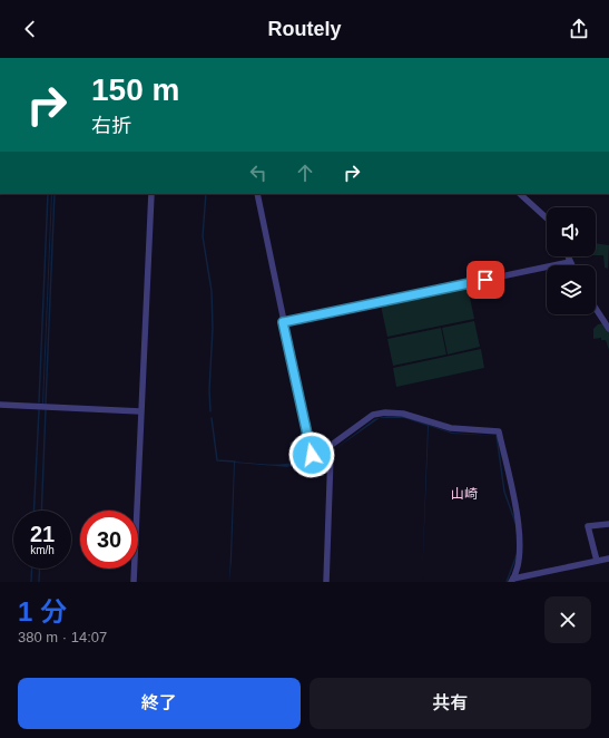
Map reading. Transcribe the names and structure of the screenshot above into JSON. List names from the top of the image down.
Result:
{
  "districts": ["山崎"],
  "page": {
    "header": "Routely",
    "turn": ["150 m", "右折"],
    "speed": "21 km/h",
    "limit": "30",
    "heading": ["1 分", "380 m · 14:07"],
    "buttons": ["終了", "共有"]
  }
}
